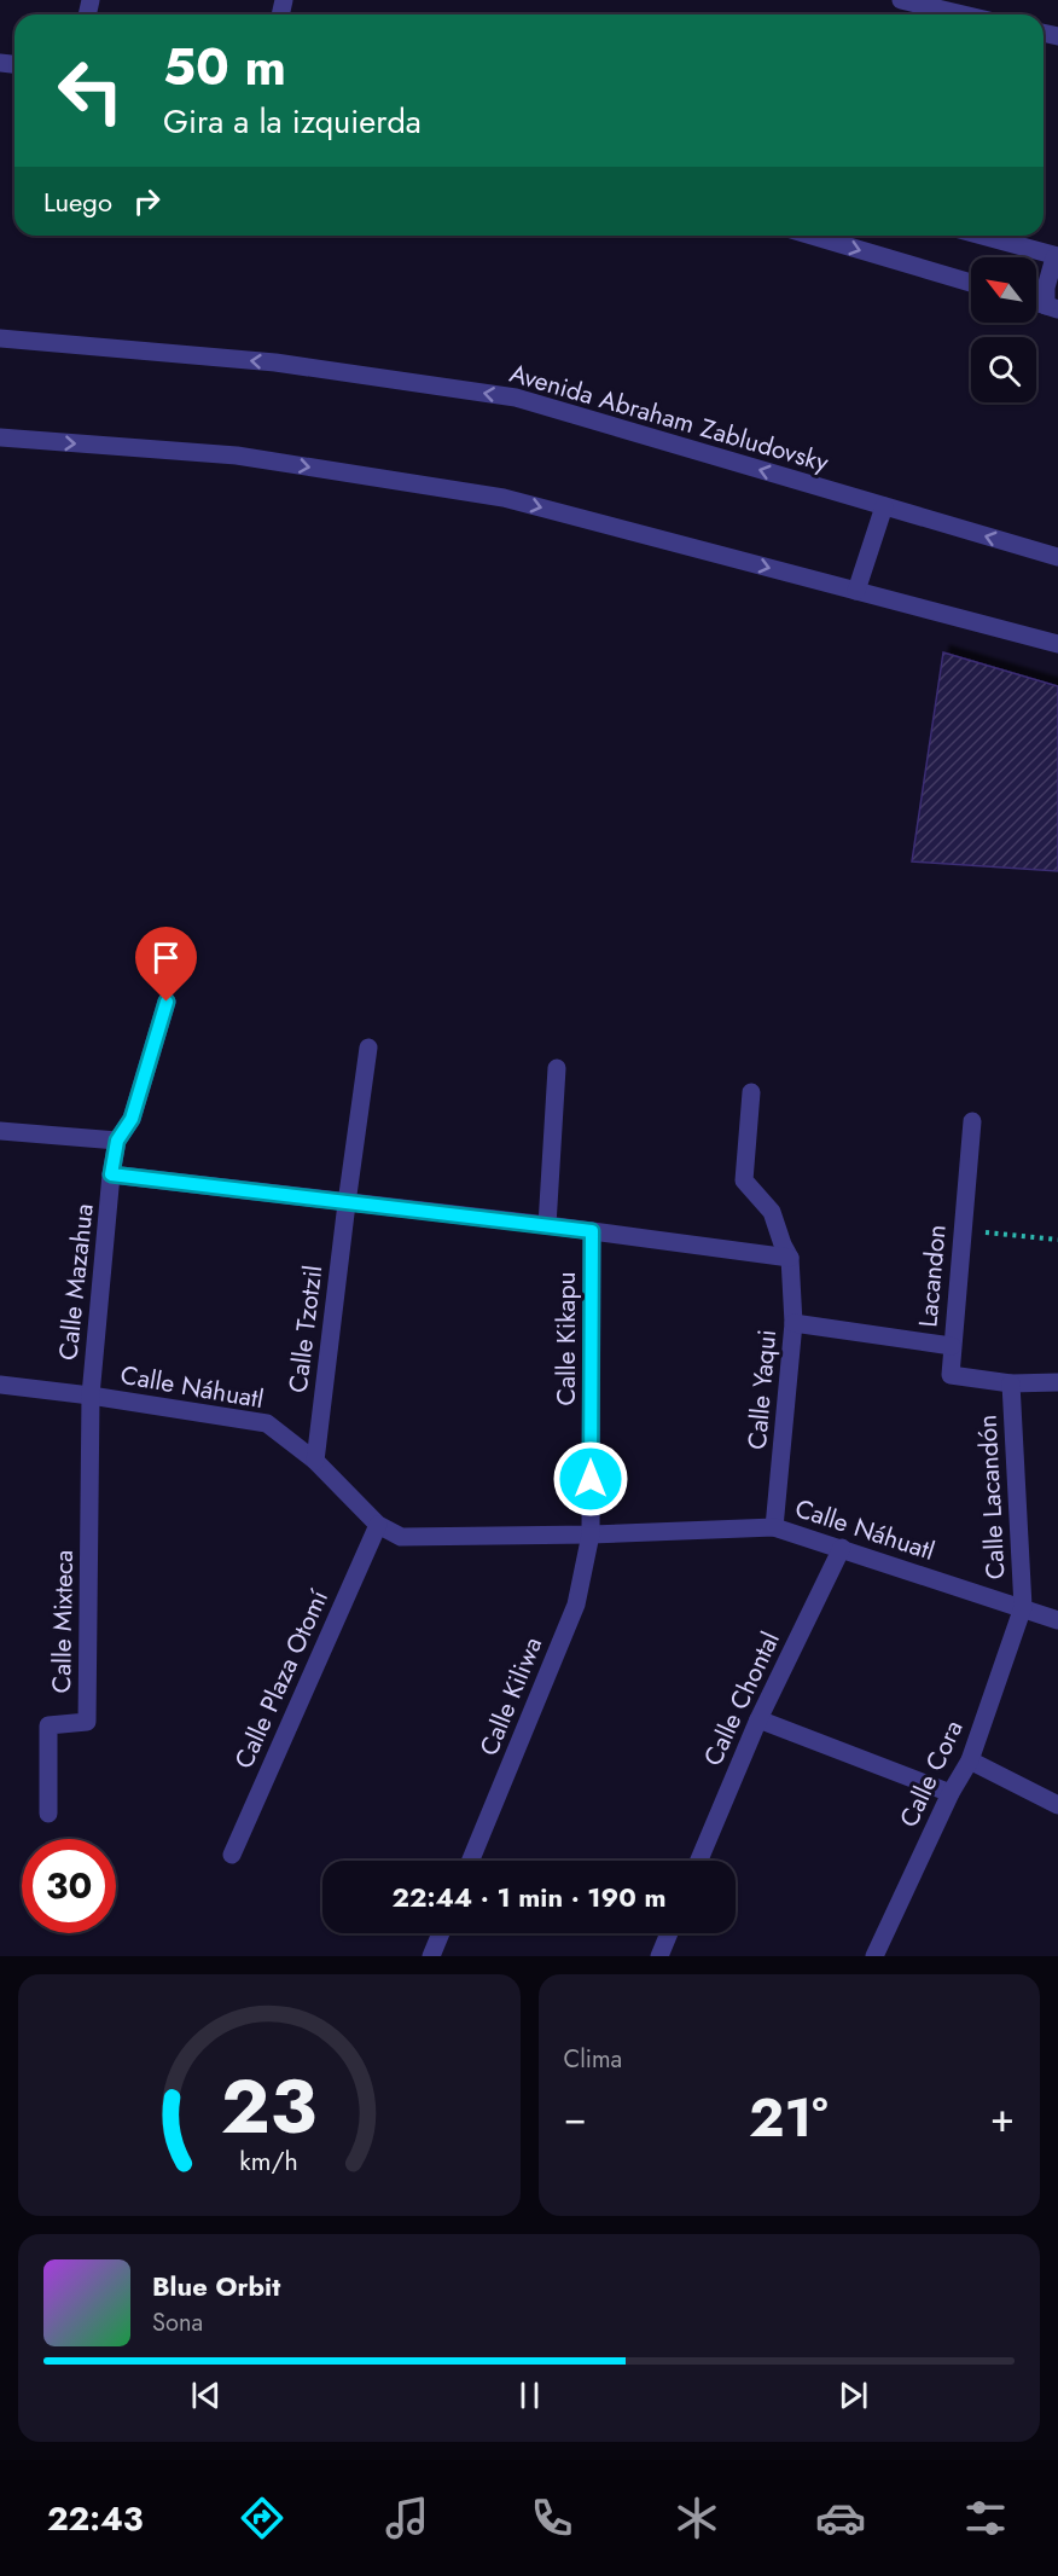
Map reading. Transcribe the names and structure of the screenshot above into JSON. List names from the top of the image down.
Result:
{
  "streets": {
    "street": [
      "Avenida Abraham Zabludovsky",
      "Lacandon",
      "Calle Mazahua",
      "Calle Tzotzil",
      "Calle Kikapu",
      "Calle Náhuatl",
      "Calle Yaqui",
      "Calle Lacandón",
      "Calle Mixteca",
      "Calle Plaza Otomí",
      "Calle Kiliwa",
      "Calle Chontal",
      "Calle Cora"
    ]
  },
  "crossings": [
    ["Lacandon", "Calle Lacandón"],
    ["Calle Mazahua", "Calle Náhuatl"],
    ["Calle Mazahua", "Calle Mixteca"],
    ["Calle Tzotzil", "Calle Náhuatl"],
    ["Calle Kikapu", "Calle Náhuatl"],
    ["Calle Kikapu", "Calle Kiliwa"],
    ["Calle Náhuatl", "Calle Yaqui"],
    ["Calle Náhuatl", "Calle Lacandón"],
    ["Calle Náhuatl", "Calle Mixteca"],
    ["Calle Náhuatl", "Calle Plaza Otomí"],
    ["Calle Náhuatl", "Calle Kiliwa"],
    ["Calle Náhuatl", "Calle Chontal"],
    ["Calle Náhuatl", "Calle Cora"],
    ["Calle Lacandón", "Calle Cora"]
  ],
  "north": "top left",
  "page": {
    "turn": ["50 m", "Gira a la izquierda"],
    "then": "Luego",
    "limit": "30",
    "trip": "22:44 · 1 min · 190 m",
    "tile": "Clima",
    "heat": ["−", "21°", "+"],
    "song": ["Blue Orbit", "Sona"],
    "tabs": "22:43",
    "gauge": ["23", "km/h"]
  }
}
